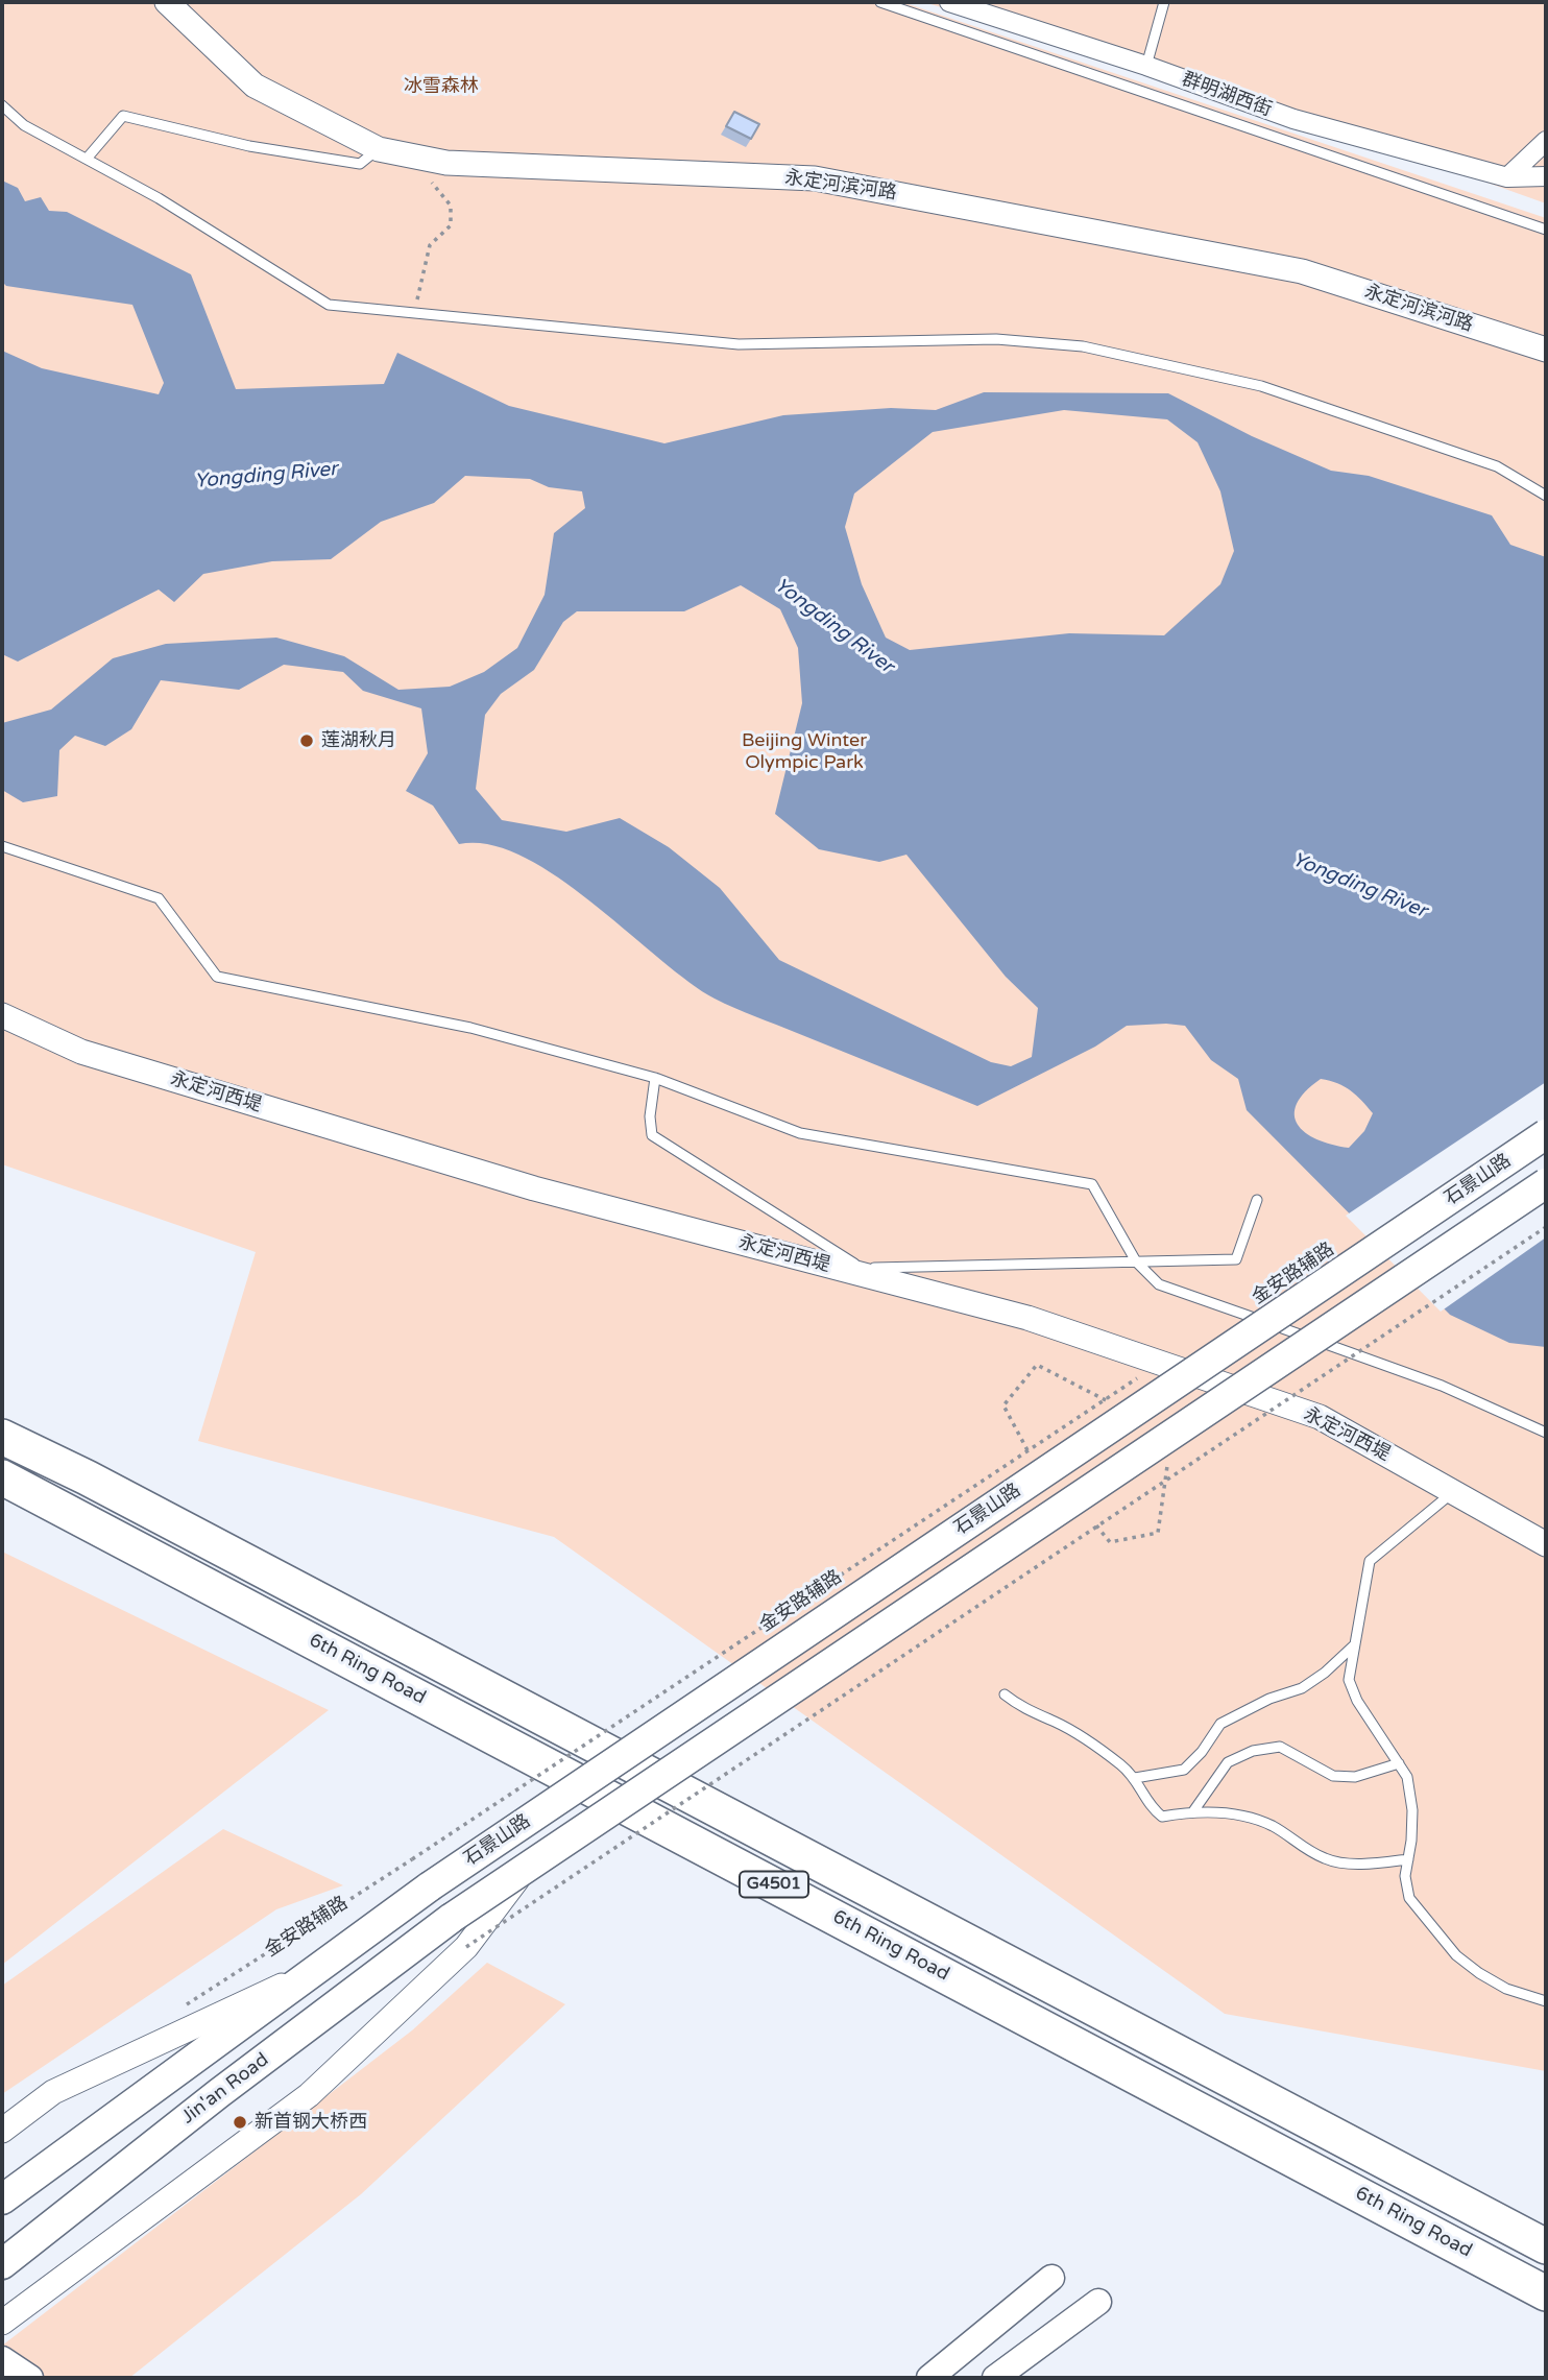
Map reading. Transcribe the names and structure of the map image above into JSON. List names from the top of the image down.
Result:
{
  "streets": {
    "highway": ["6th Ring Road", "G4501"],
    "main road": ["石景山路", "Jin'an Road"],
    "street": [
      "群明湖西街",
      "永定河滨河路",
      "永定河西堤",
      "金安路辅路"
    ]
  },
  "crossings": [
    ["石景山路", "金安路辅路"]
  ],
  "water": ["Yongding River"],
  "parks": ["冰雪森林", "Beijing Winter Olympic Park"],
  "places": ["莲湖秋月", "新首钢大桥西"]
}
